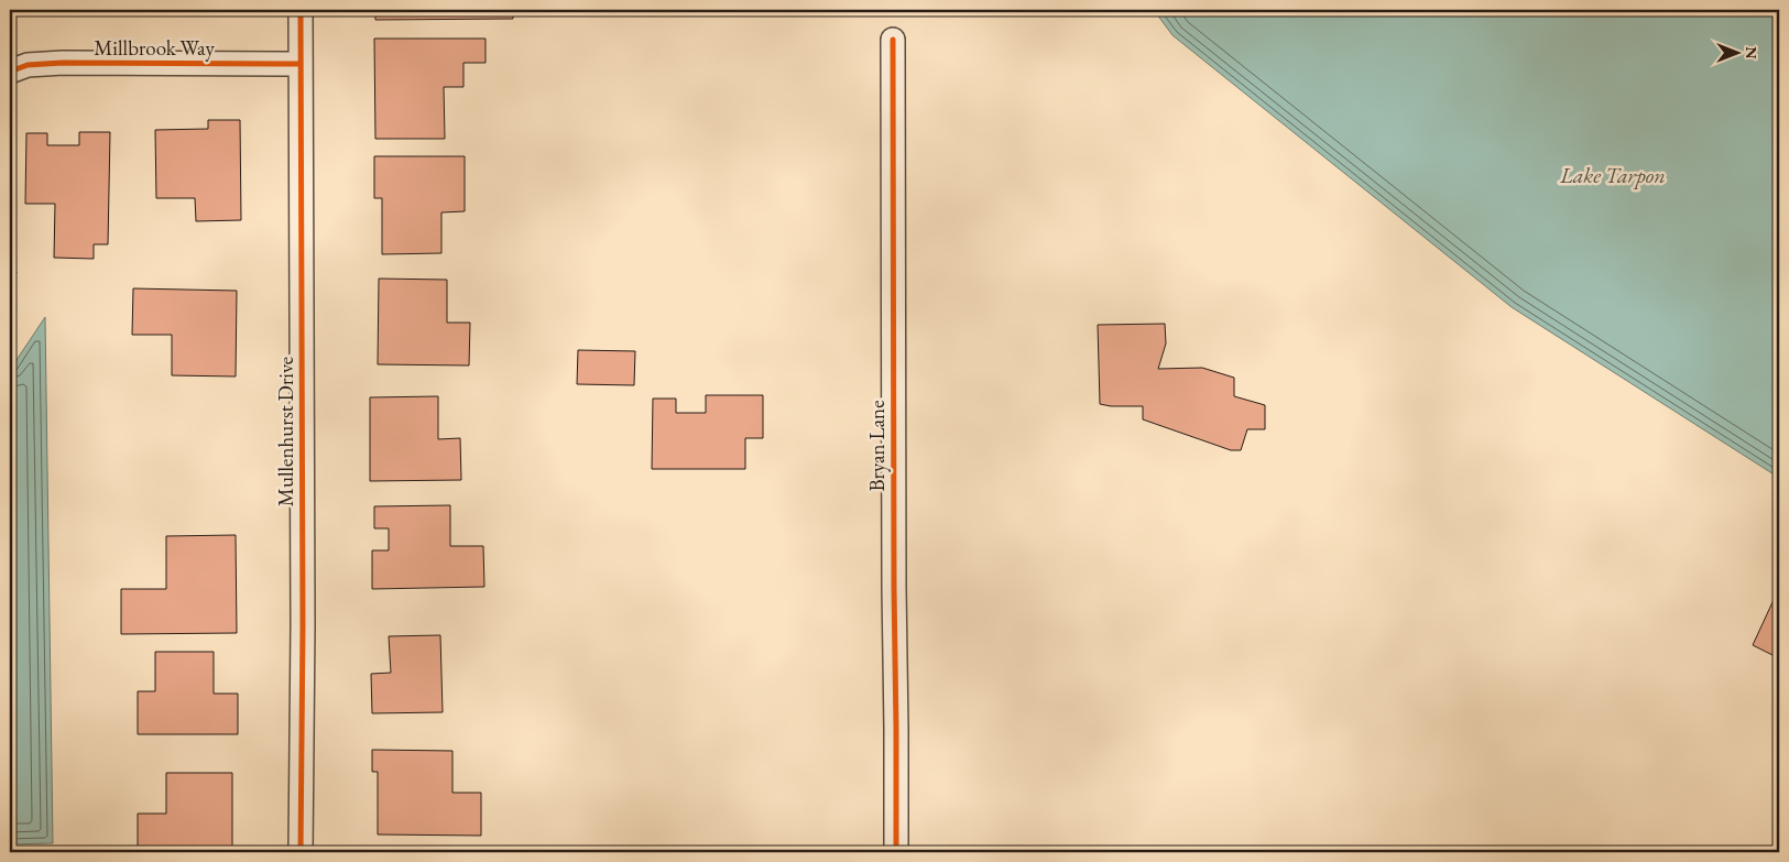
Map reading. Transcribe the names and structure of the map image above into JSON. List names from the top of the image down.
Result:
{
  "streets": {
    "street": ["Millbrook Way", "Mullenhurst Drive", "Bryan Lane"]
  },
  "crossings": [
    ["Millbrook Way", "Mullenhurst Drive"]
  ],
  "water": ["Lake Tarpon"],
  "north": "right"
}
